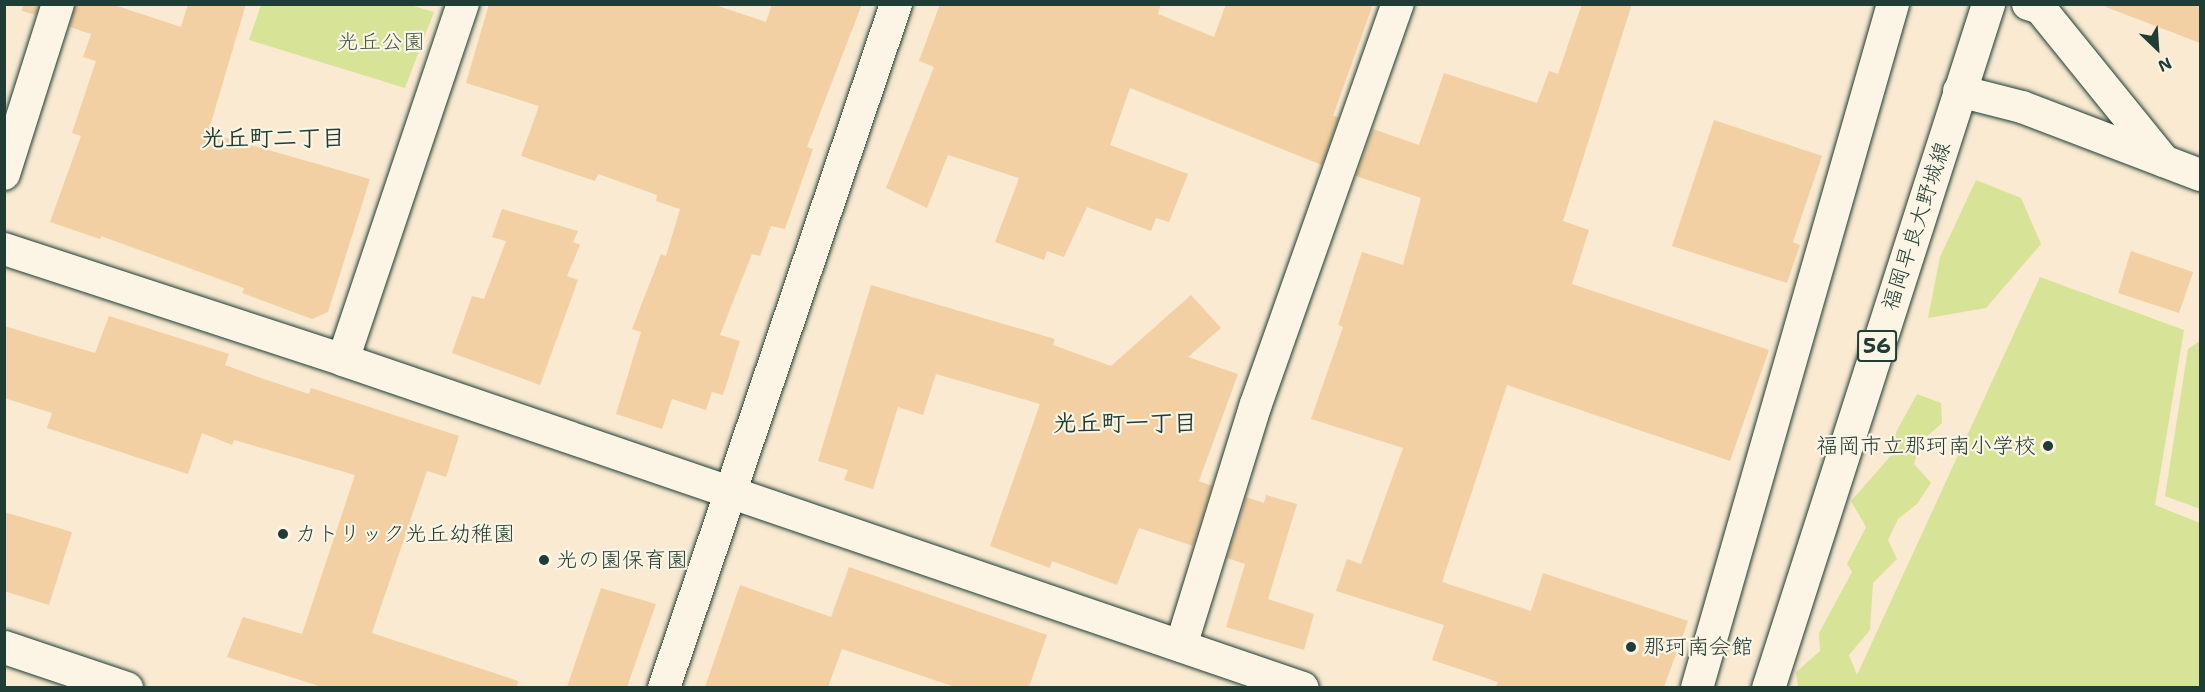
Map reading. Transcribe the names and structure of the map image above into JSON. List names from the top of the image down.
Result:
{
  "streets": {
    "main road": ["福岡早良大野城線", "56"]
  },
  "districts": ["光丘町二丁目", "光丘町一丁目"],
  "parks": ["光丘公園"],
  "places": [
    "福岡市立那珂南小学校",
    "カトリック光丘幼稚園",
    "光の園保育園",
    "那珂南会館"
  ],
  "north": "bottom right"
}
